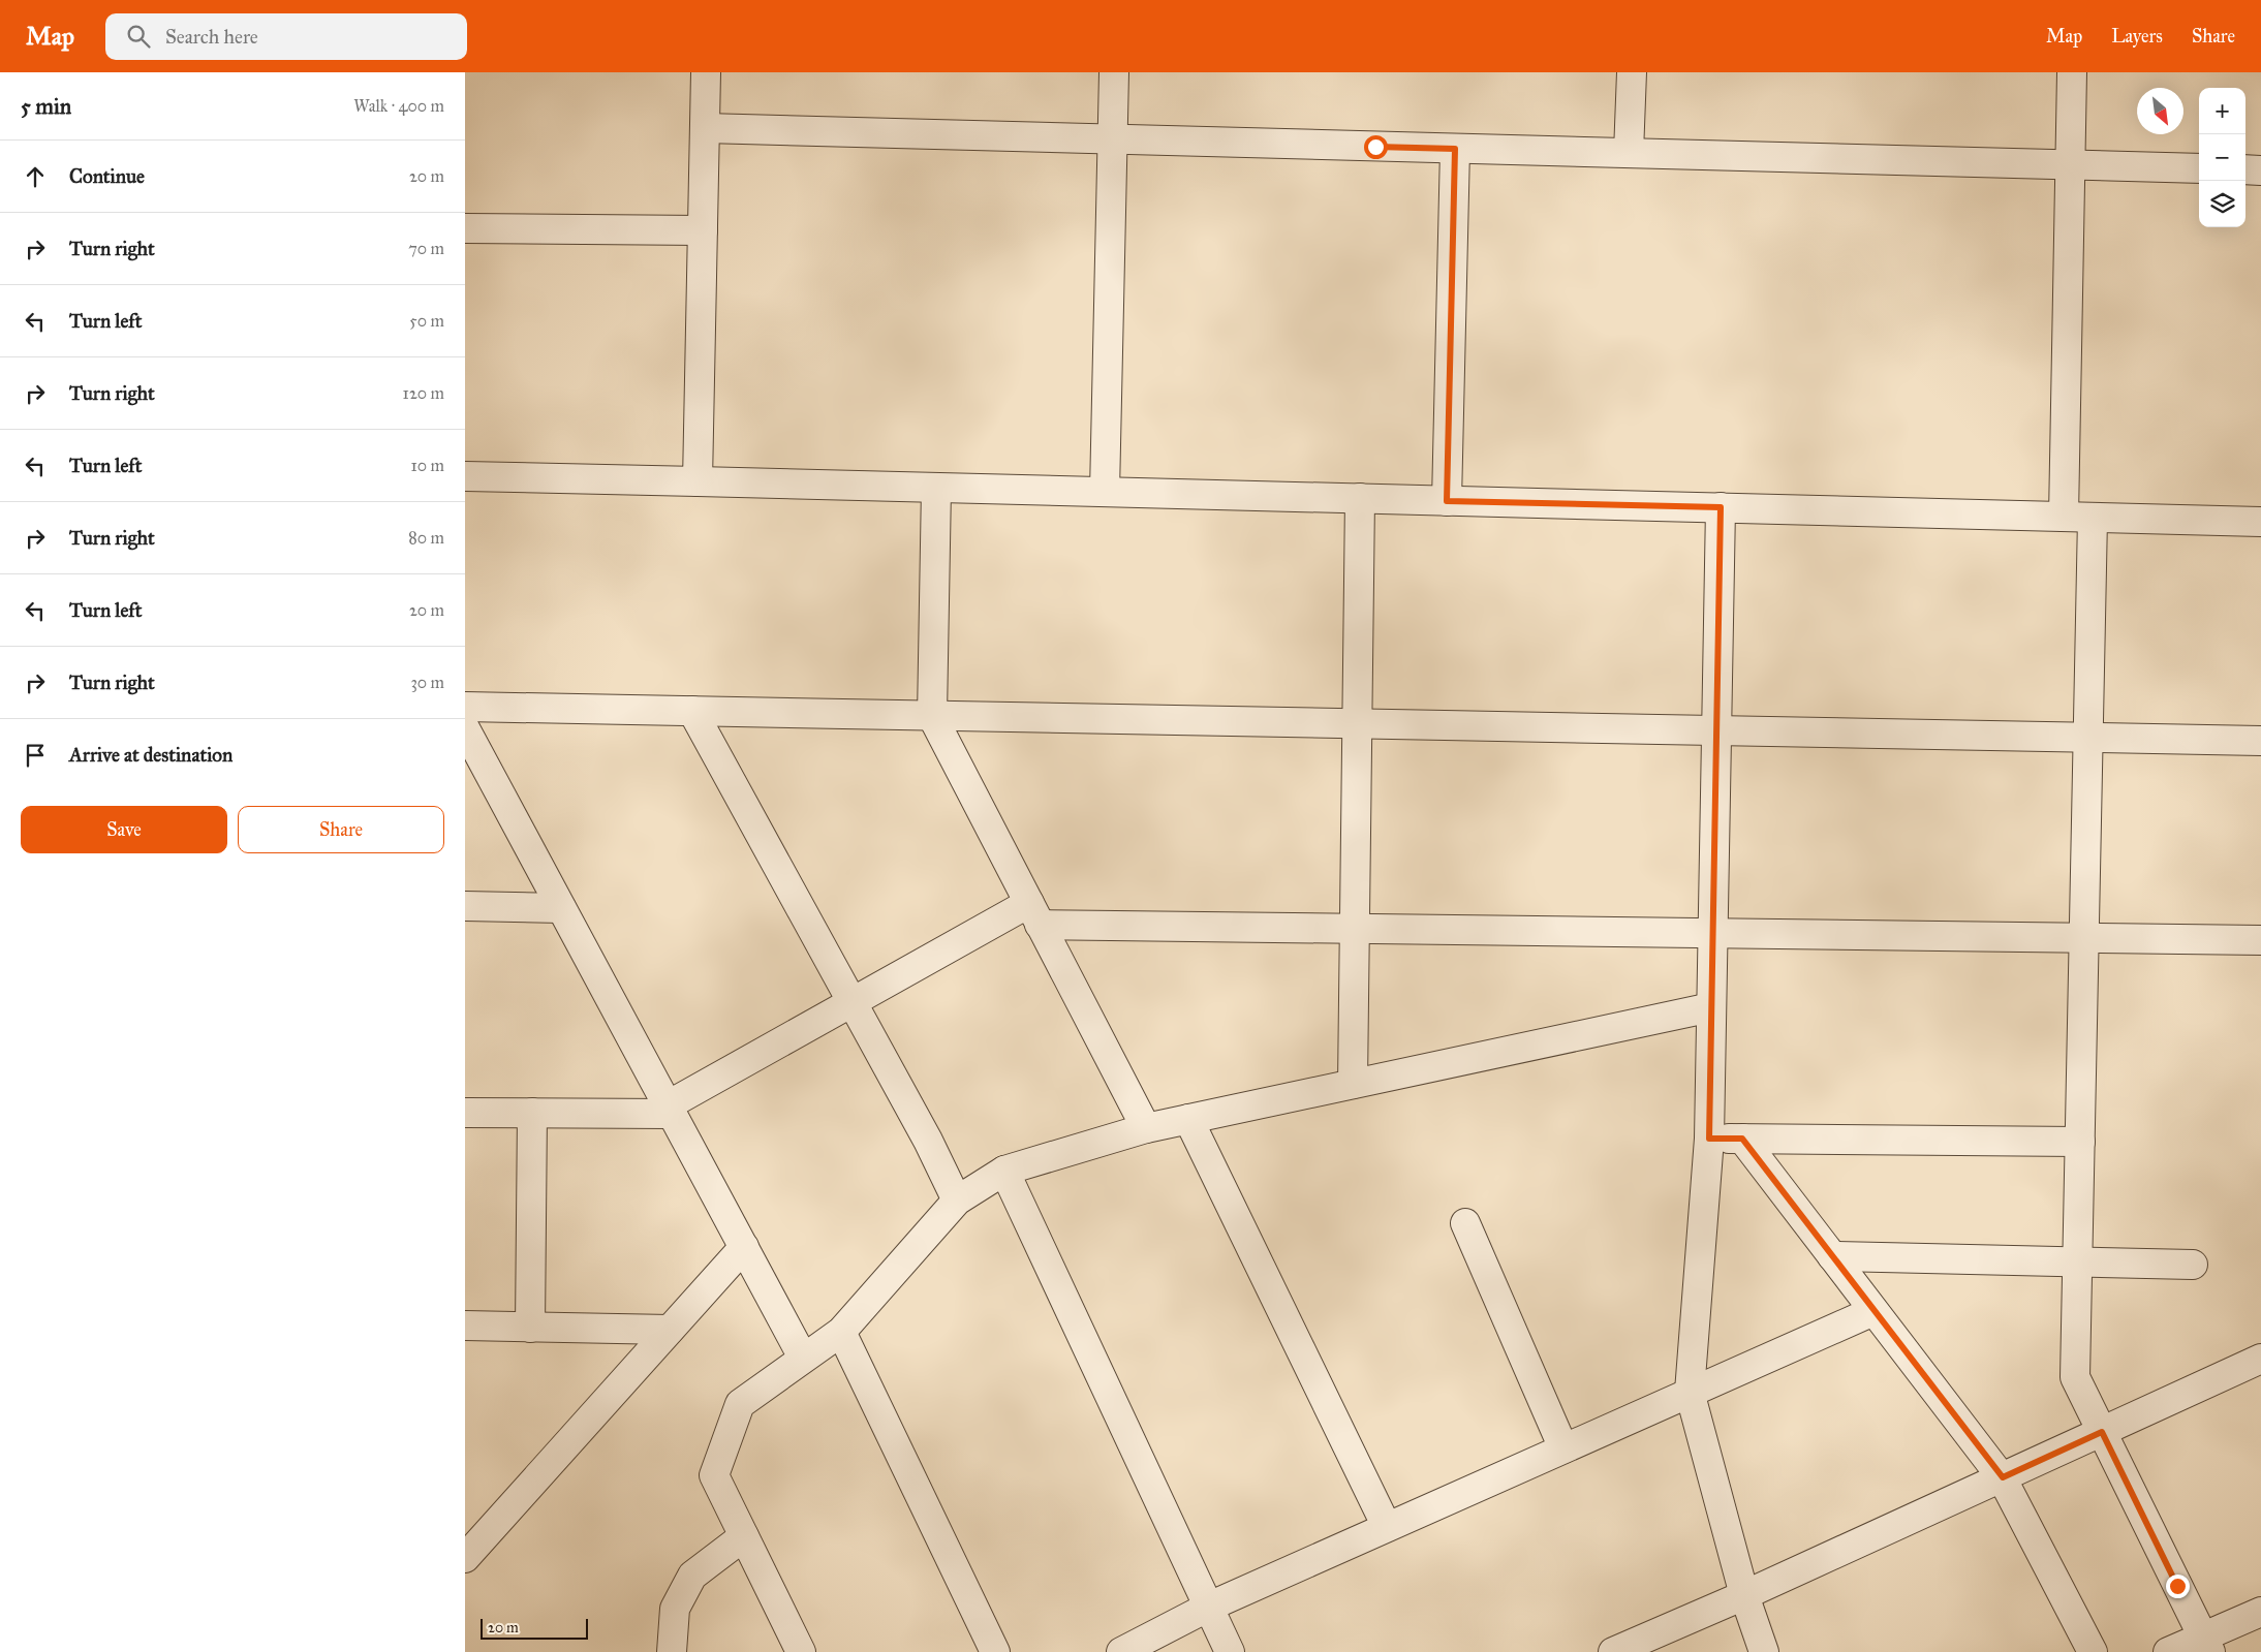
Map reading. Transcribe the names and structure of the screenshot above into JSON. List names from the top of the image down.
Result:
{
  "scale_bar": "20 m",
  "north": "bottom right",
  "page": {
    "header": "Map",
    "search": "Search here",
    "nav": ["Map", "Layers", "Share"],
    "heading": ["5 min", "Walk · 400 m"],
    "map_buttons": ["+", "−"],
    "list": [
      ["Continue", "20 m"],
      ["Turn right", "70 m"],
      ["Turn left", "50 m"],
      ["Turn right", "120 m"],
      ["Turn left", "10 m"],
      ["Turn right", "80 m"],
      ["Turn left", "20 m"],
      ["Turn right", "30 m"],
      "Arrive at destination"
    ],
    "buttons": ["Save", "Share"],
    "scale": "20 m"
  }
}
